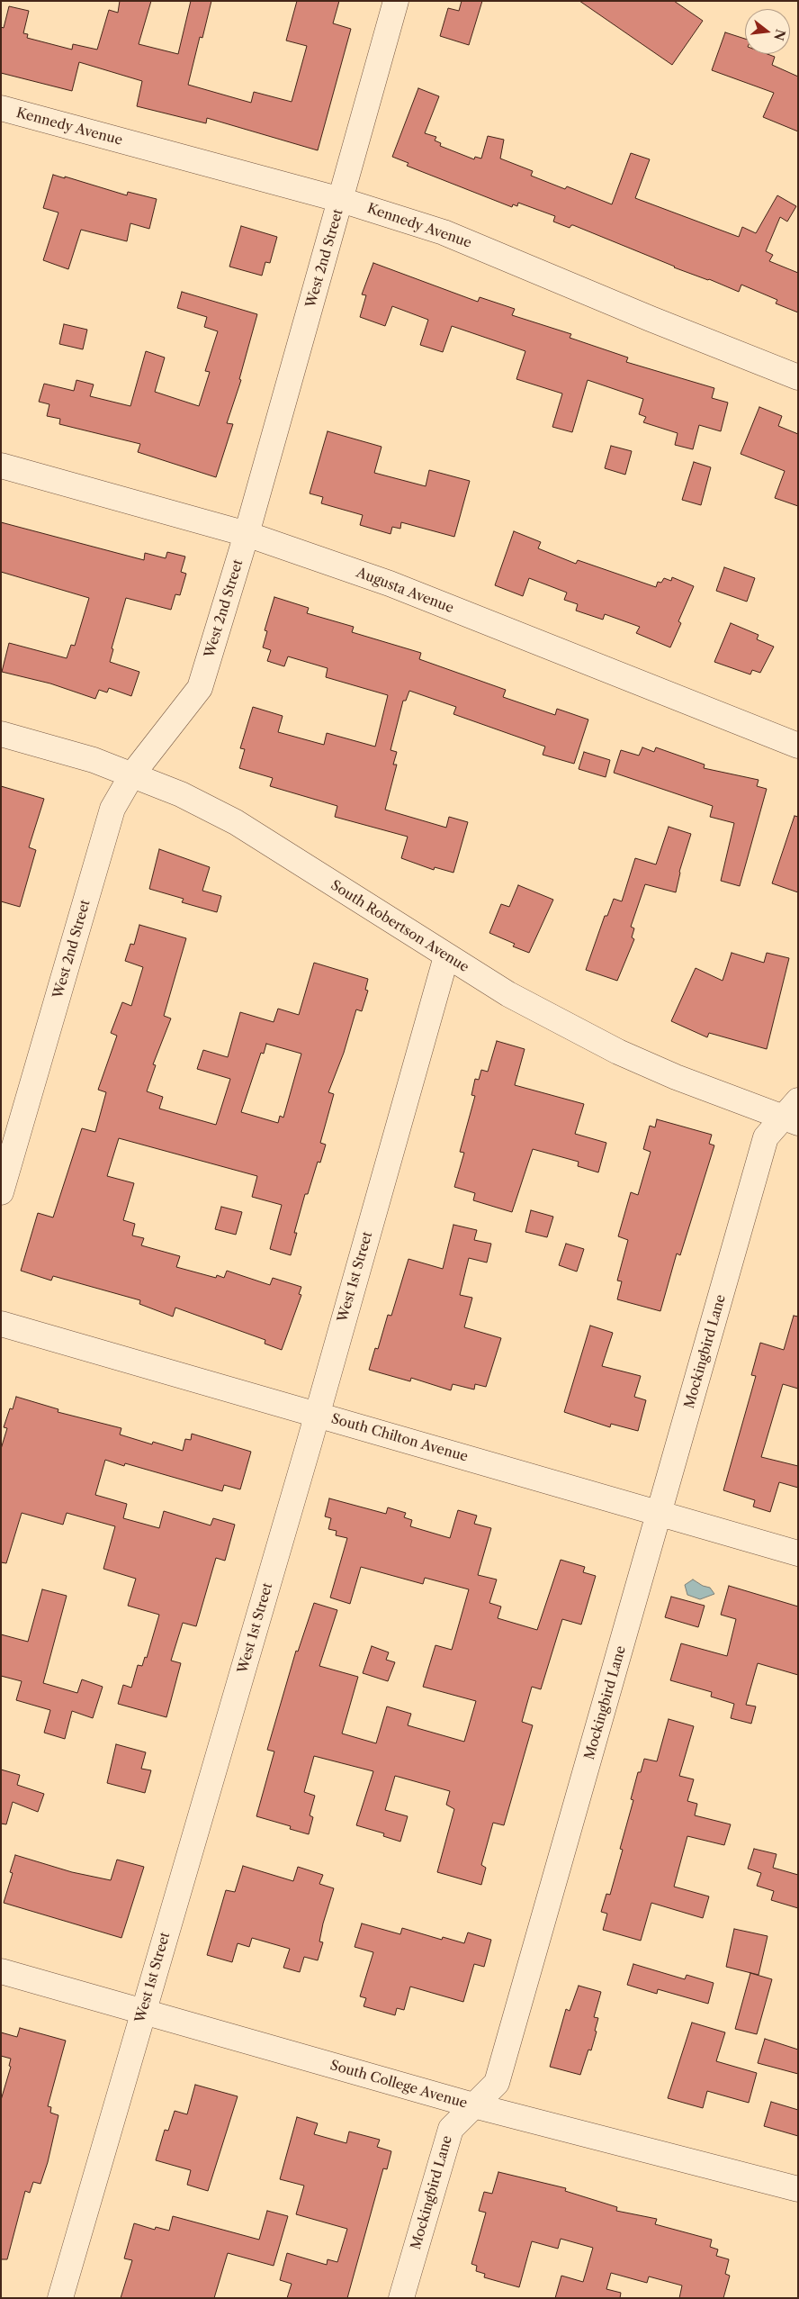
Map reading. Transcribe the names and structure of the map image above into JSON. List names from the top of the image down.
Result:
{
  "streets": {
    "street": [
      "Kennedy Avenue",
      "West 2nd Street",
      "Augusta Avenue",
      "South Robertson Avenue",
      "West 1st Street",
      "Mockingbird Lane",
      "South Chilton Avenue",
      "South College Avenue"
    ]
  },
  "crossings": [
    ["Kennedy Avenue", "West 2nd Street"],
    ["West 2nd Street", "Augusta Avenue"],
    ["West 2nd Street", "South Robertson Avenue"],
    ["South Robertson Avenue", "West 1st Street"],
    ["South Robertson Avenue", "Mockingbird Lane"],
    ["West 1st Street", "South Chilton Avenue"],
    ["West 1st Street", "South College Avenue"],
    ["Mockingbird Lane", "South Chilton Avenue"],
    ["Mockingbird Lane", "South College Avenue"]
  ],
  "north": "right"
}
